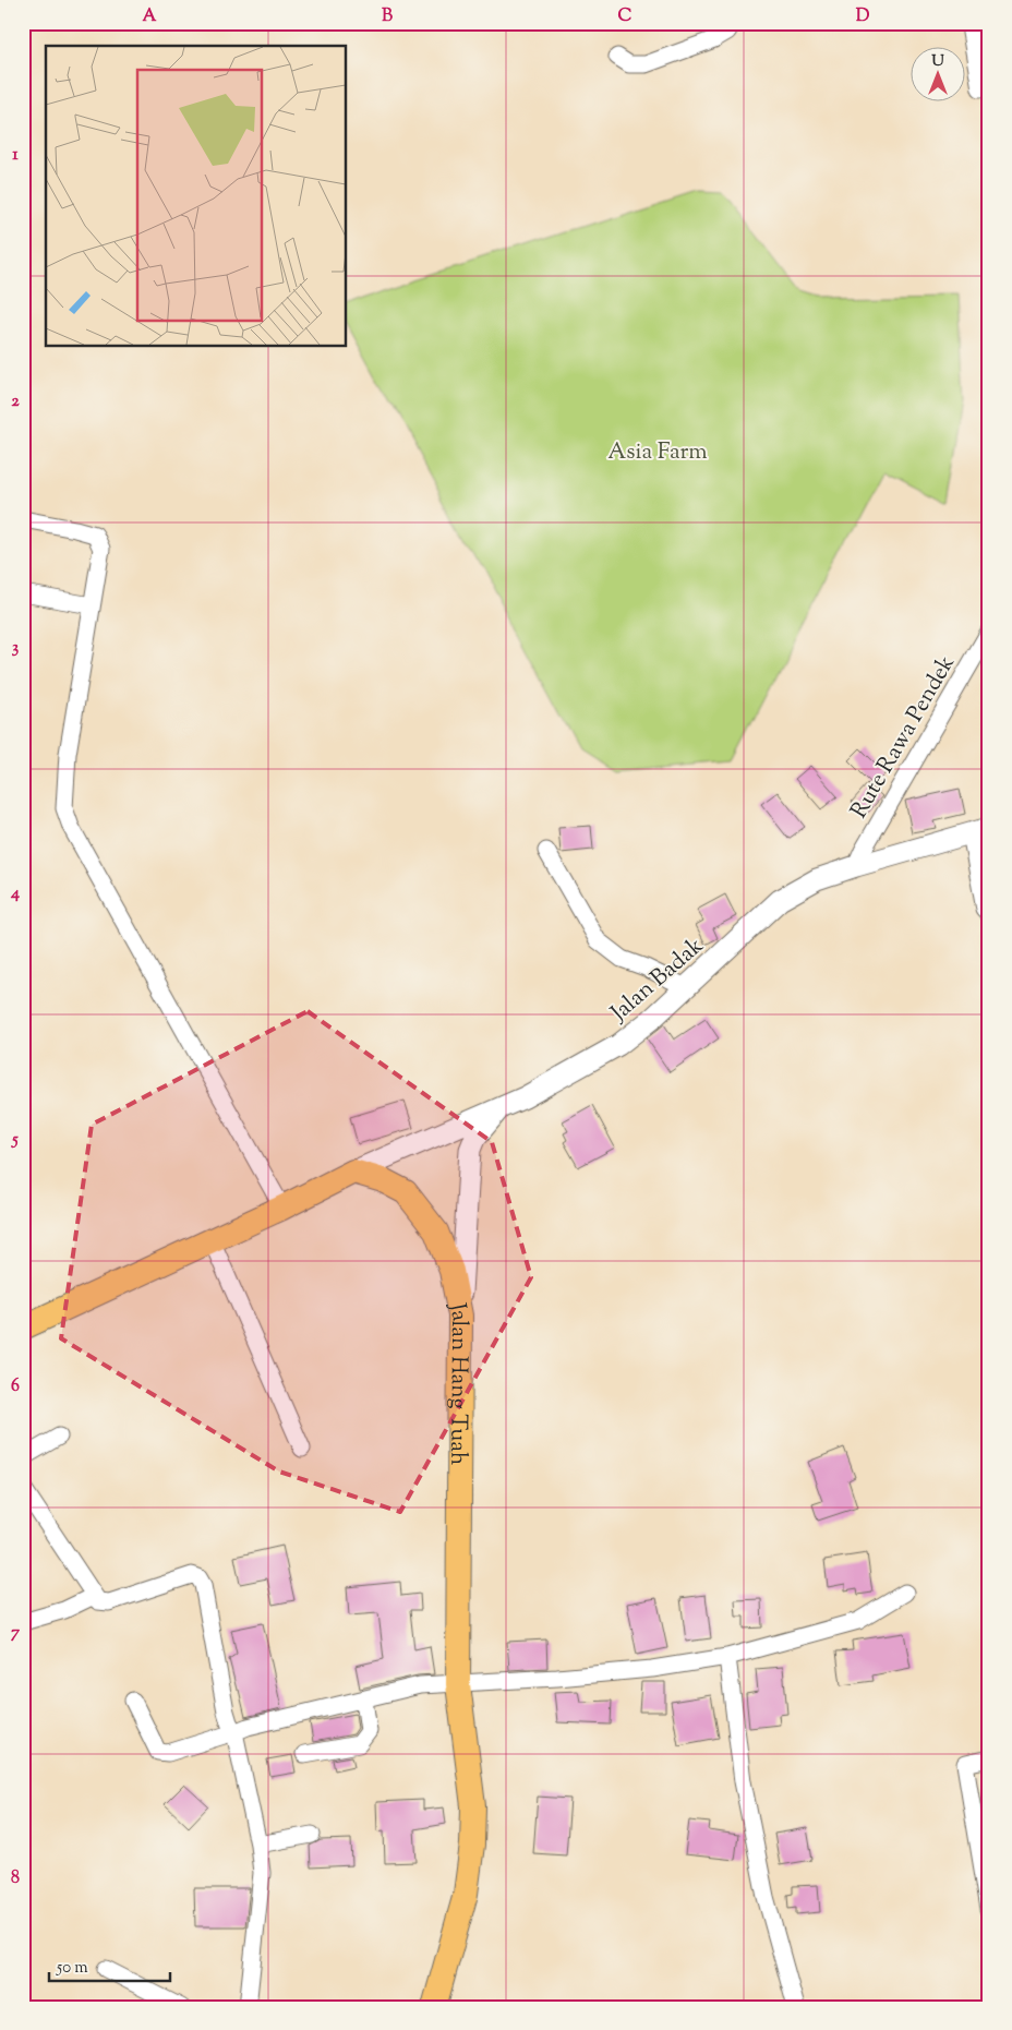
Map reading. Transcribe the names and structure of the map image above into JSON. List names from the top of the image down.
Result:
{
  "streets": {
    "main road": ["Jalan Hang Tuah"],
    "street": ["Rute Rawa Pendek", "Jalan Badak"]
  },
  "crossings": [
    ["Rute Rawa Pendek", "Jalan Badak"],
    ["Jalan Badak", "Jalan Hang Tuah"]
  ],
  "parks": ["Asia Farm"],
  "scale_bar": "50 m",
  "north": "top",
  "grid": {
    "columns": [
      "A",
      "B",
      "C",
      "D"
    ],
    "rows": [
      "1",
      "2",
      "3",
      "4",
      "5",
      "6",
      "7",
      "8"
    ]
  }
}
